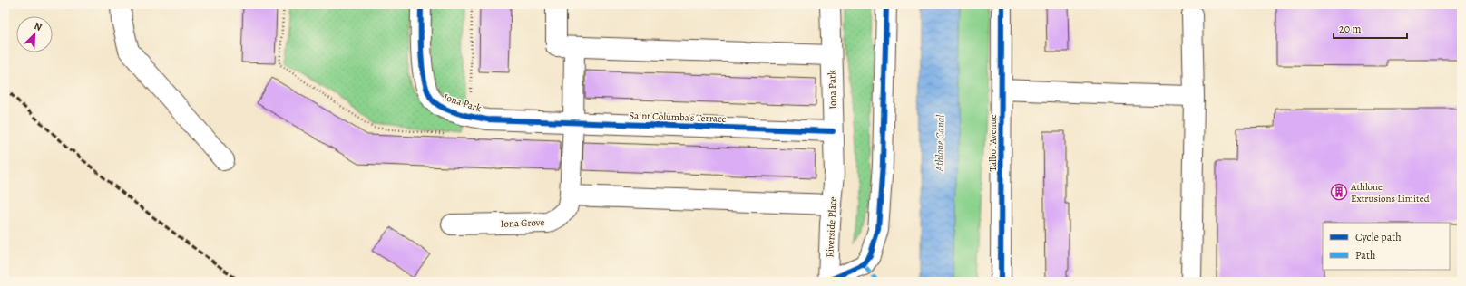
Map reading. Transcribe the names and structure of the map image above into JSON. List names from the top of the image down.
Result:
{
  "streets": {
    "street": [
      "Iona Park",
      "Saint Columba's Terrace",
      "Talbot Avenue",
      "Iona Grove",
      "Riverside Place"
    ]
  },
  "crossings": [
    ["Iona Park", "Saint Columba's Terrace"],
    ["Iona Park", "Riverside Place"],
    ["Saint Columba's Terrace", "Iona Grove"]
  ],
  "water": ["Athlone Canal"],
  "places": {
    "building": ["Athlone Extrusions Limited"]
  },
  "legend": ["Cycle path", "Path"],
  "scale_bar": "20 m",
  "north": "top right"
}
